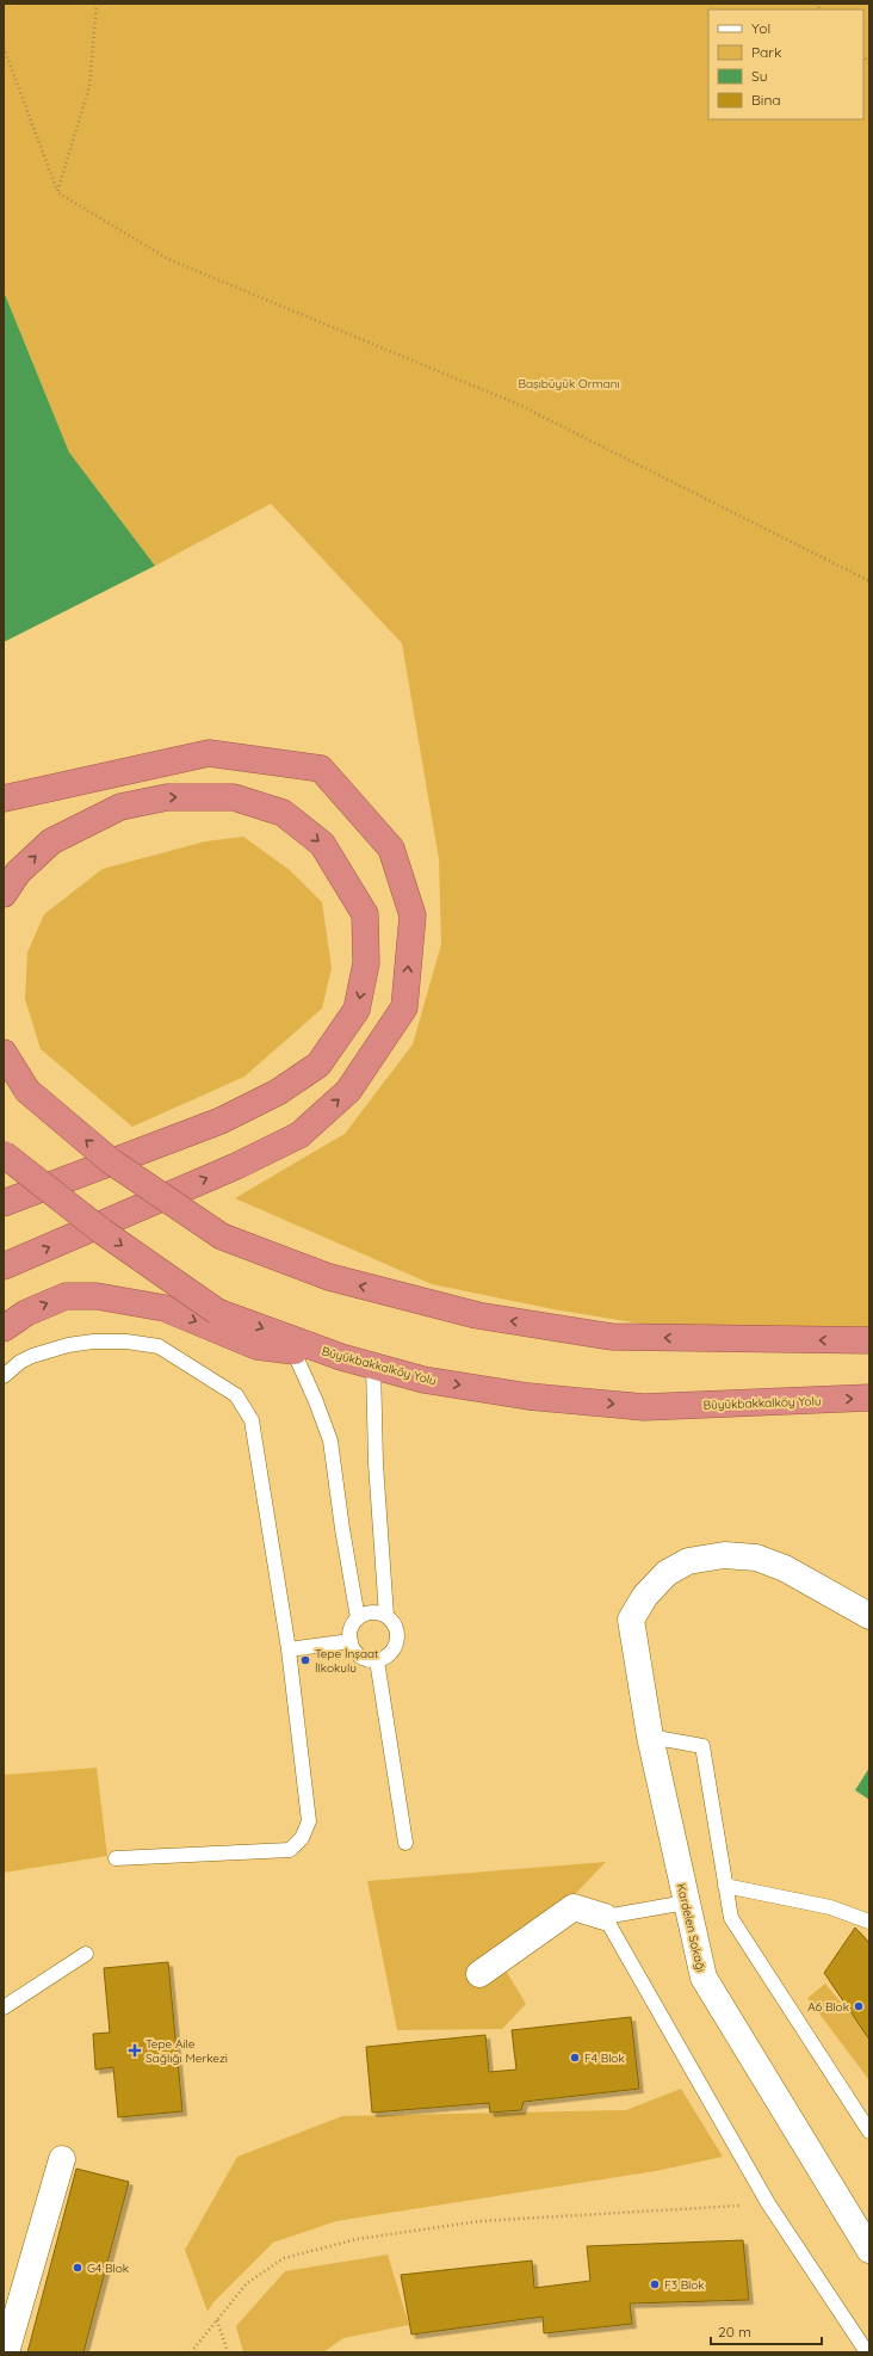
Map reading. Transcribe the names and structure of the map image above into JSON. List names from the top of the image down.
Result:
{
  "streets": {
    "highway": ["Büyükbakkalköy Yolu"],
    "street": ["Kardelen Sokağı"]
  },
  "parks": ["Başıbüyük Ormanı"],
  "places": {
    "other": [
      "Tepe İnşaat İlkokulu",
      "A6 Blok",
      "F4 Blok",
      "G4 Blok",
      "F3 Blok"
    ],
    "health": ["Tepe Aile Sağlığı Merkezi"]
  },
  "legend": [
    "Yol",
    "Park",
    "Su",
    "Bina"
  ],
  "scale_bar": "20 m"
}
